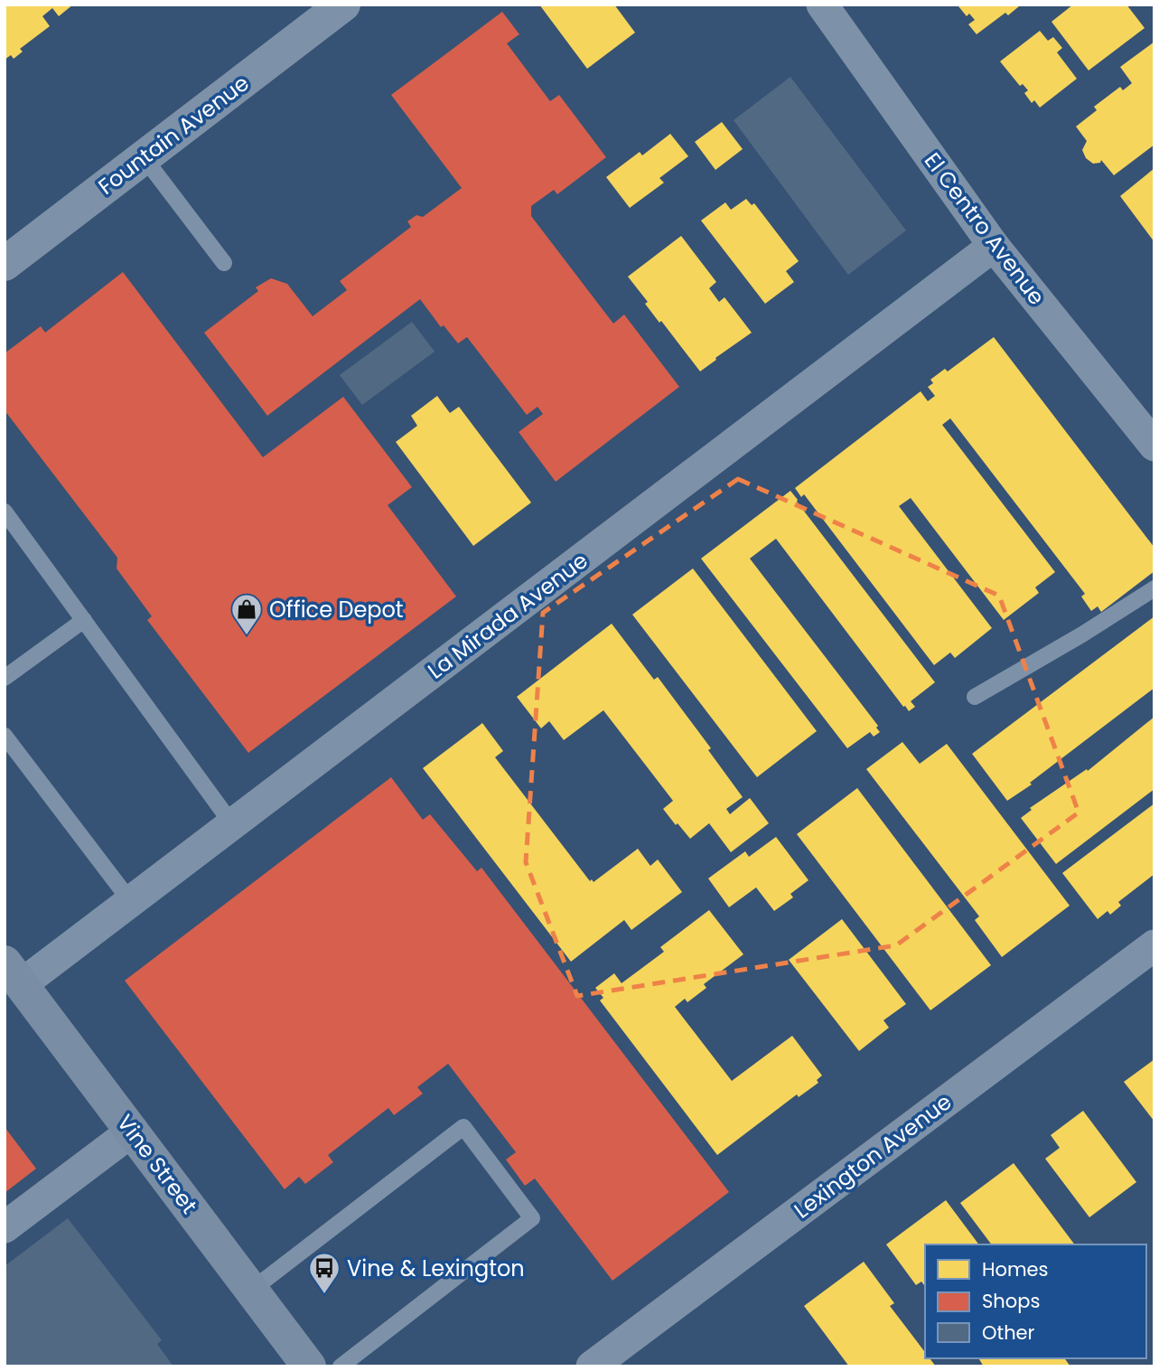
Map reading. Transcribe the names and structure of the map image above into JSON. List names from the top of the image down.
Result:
{
  "streets": {
    "main road": ["Vine Street"],
    "street": [
      "Fountain Avenue",
      "El Centro Avenue",
      "La Mirada Avenue",
      "Lexington Avenue"
    ]
  },
  "crossings": [
    ["El Centro Avenue", "La Mirada Avenue"],
    ["La Mirada Avenue", "Vine Street"]
  ],
  "places": {
    "shop": ["Office Depot"],
    "bus stop": ["Vine & Lexington"]
  },
  "legend": ["Homes", "Shops", "Other"]
}
